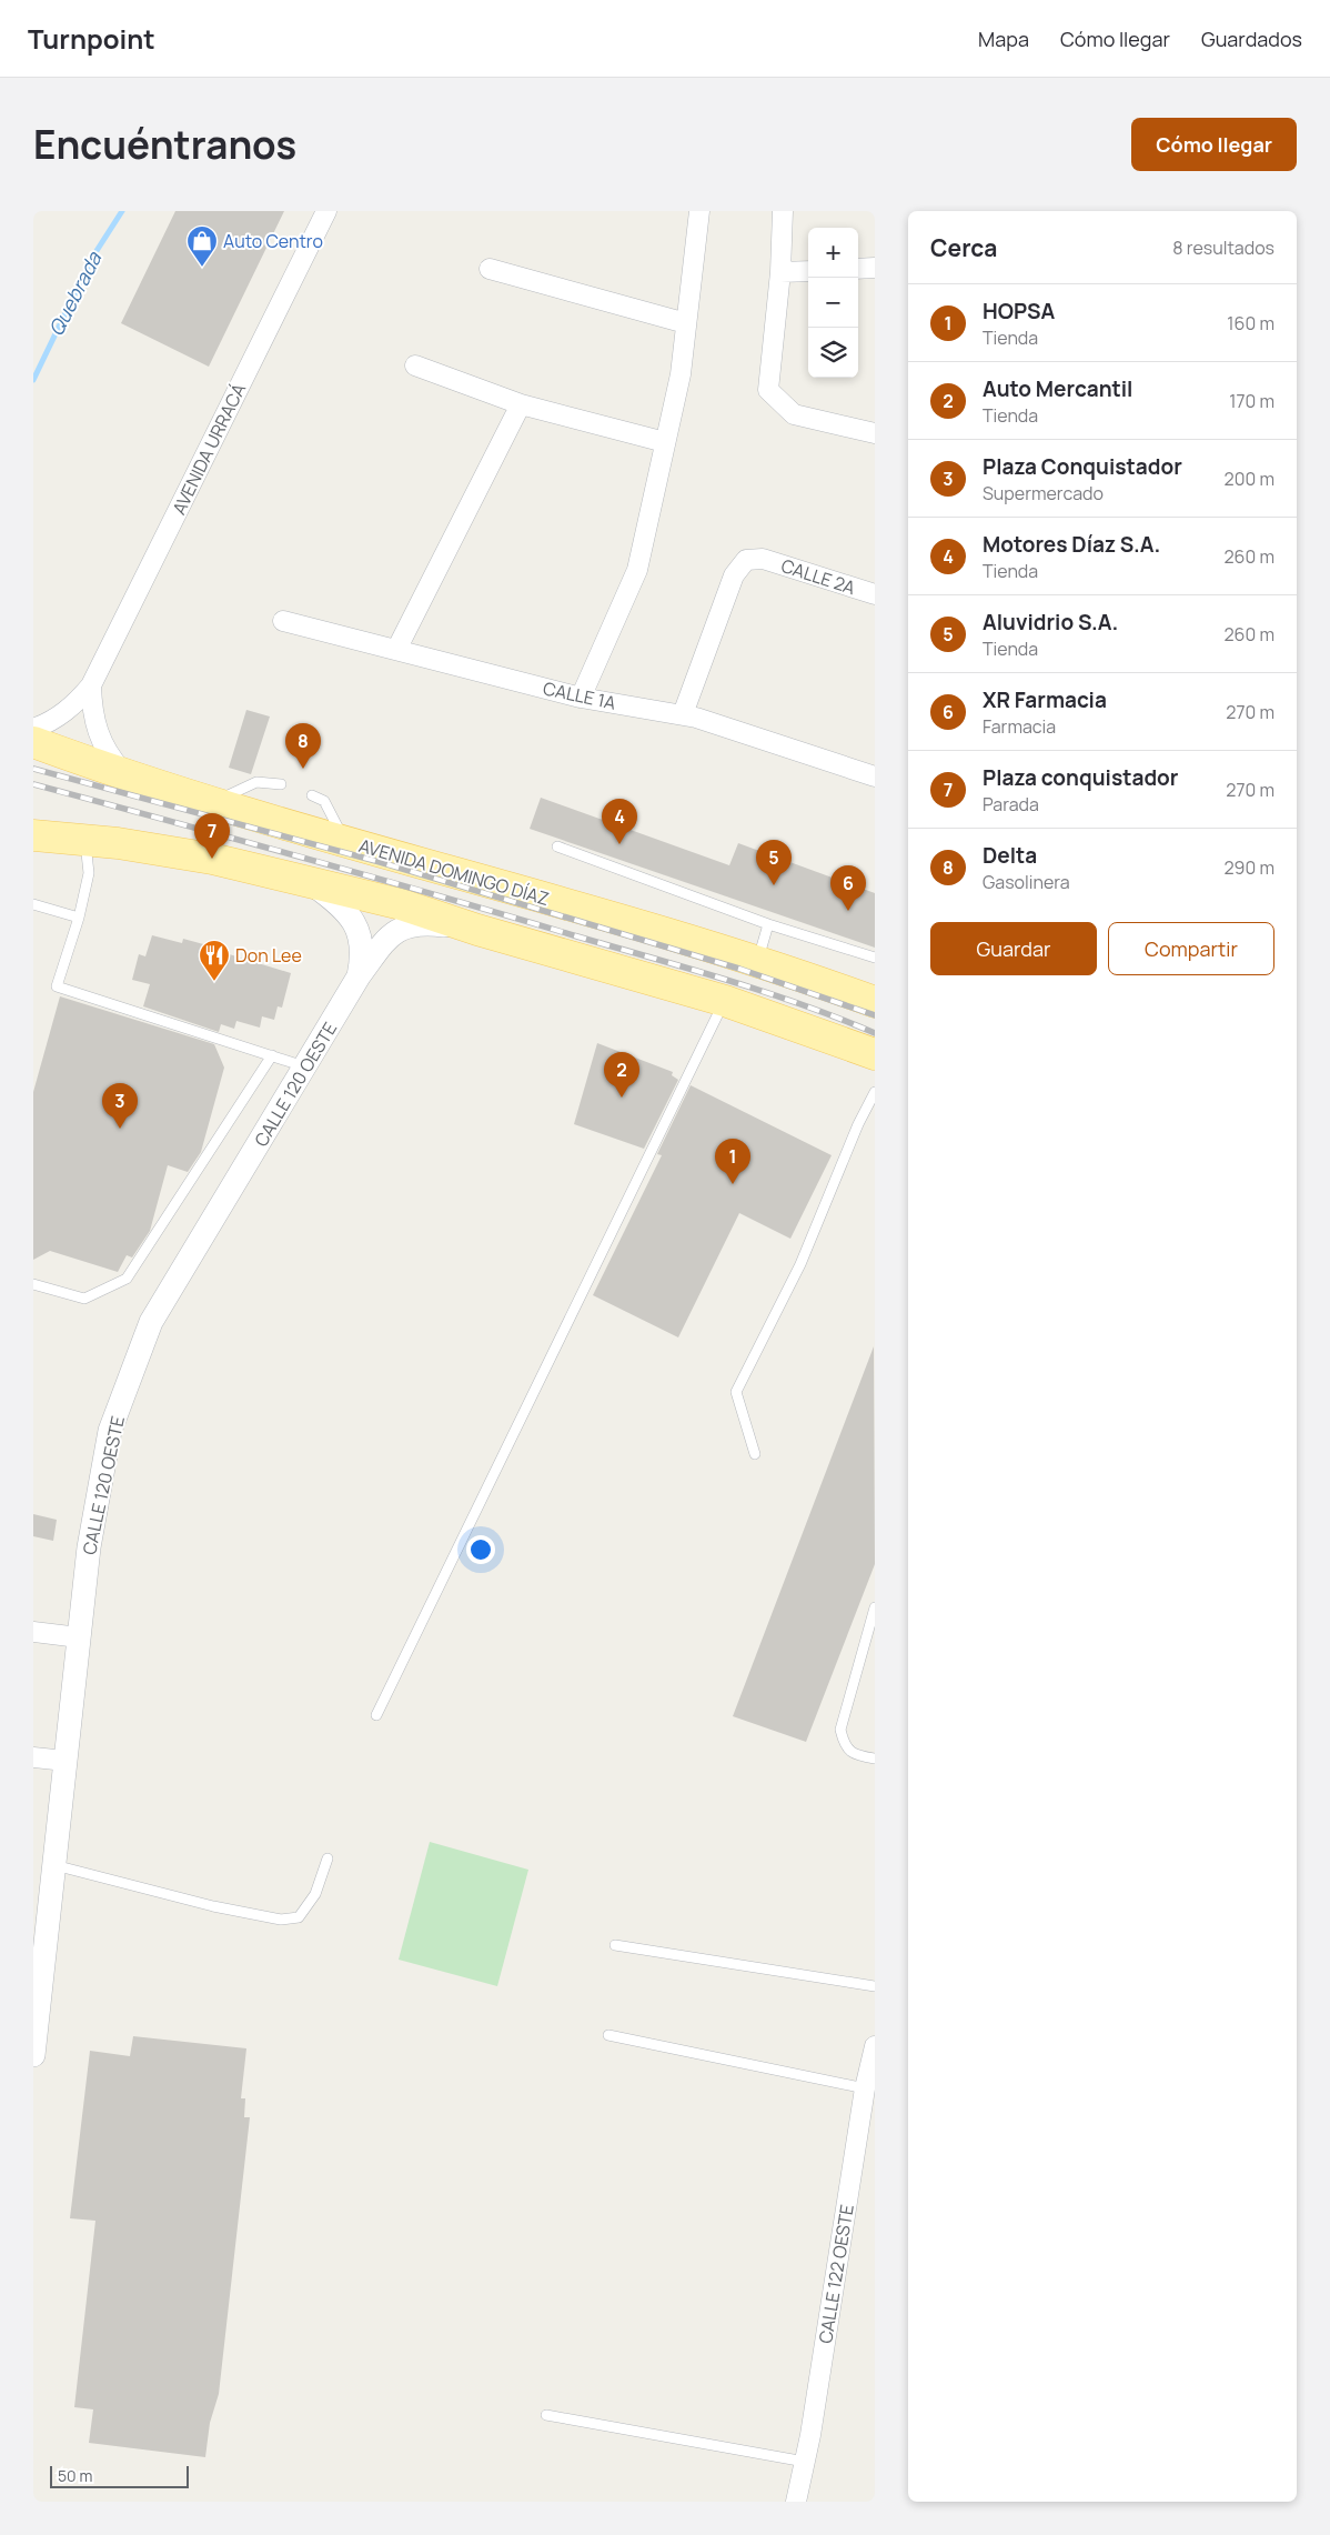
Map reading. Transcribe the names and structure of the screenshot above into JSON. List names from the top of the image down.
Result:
{
  "streets": {
    "main road": ["AVENIDA DOMINGO DÍAZ"],
    "street": [
      "AVENIDA URRACÁ",
      "CALLE 2A",
      "CALLE 1A",
      "CALLE 120 OESTE",
      "CALLE 122 OESTE"
    ]
  },
  "crossings": [
    ["AVENIDA URRACÁ", "AVENIDA DOMINGO DÍAZ"],
    ["CALLE 2A", "CALLE 1A"]
  ],
  "water": ["Quebrada"],
  "places": {
    "shop": ["Auto Centro"],
    "restaurant": ["Don Lee"]
  },
  "scale_bar": "50 m",
  "page": {
    "header": "Turnpoint",
    "nav": ["Mapa", "Cómo llegar", "Guardados"],
    "title": "Encuéntranos",
    "buttons": [
      "Cómo llegar",
      ["Guardar", "Compartir"]
    ],
    "heading": ["Cerca", "8 resultados"],
    "map_buttons": ["+", "−"],
    "list": [
      {
        "mark": "1",
        "name": "HOPSA",
        "note": "Tienda",
        "value": "160 m"
      },
      {
        "mark": "2",
        "name": "Auto Mercantil",
        "note": "Tienda",
        "value": "170 m"
      },
      {
        "mark": "3",
        "name": "Plaza Conquistador",
        "note": "Supermercado",
        "value": "200 m"
      },
      {
        "mark": "4",
        "name": "Motores Díaz S.A.",
        "note": "Tienda",
        "value": "260 m"
      },
      {
        "mark": "5",
        "name": "Aluvidrio S.A.",
        "note": "Tienda",
        "value": "260 m"
      },
      {
        "mark": "6",
        "name": "XR Farmacia",
        "note": "Farmacia",
        "value": "270 m"
      },
      {
        "mark": "7",
        "name": "Plaza conquistador",
        "note": "Parada",
        "value": "270 m"
      },
      {
        "mark": "8",
        "name": "Delta",
        "note": "Gasolinera",
        "value": "290 m"
      }
    ],
    "pins": [
      "8",
      "4",
      "7",
      "5",
      "6",
      "2",
      "3",
      "1"
    ],
    "scale": "50 m"
  }
}
